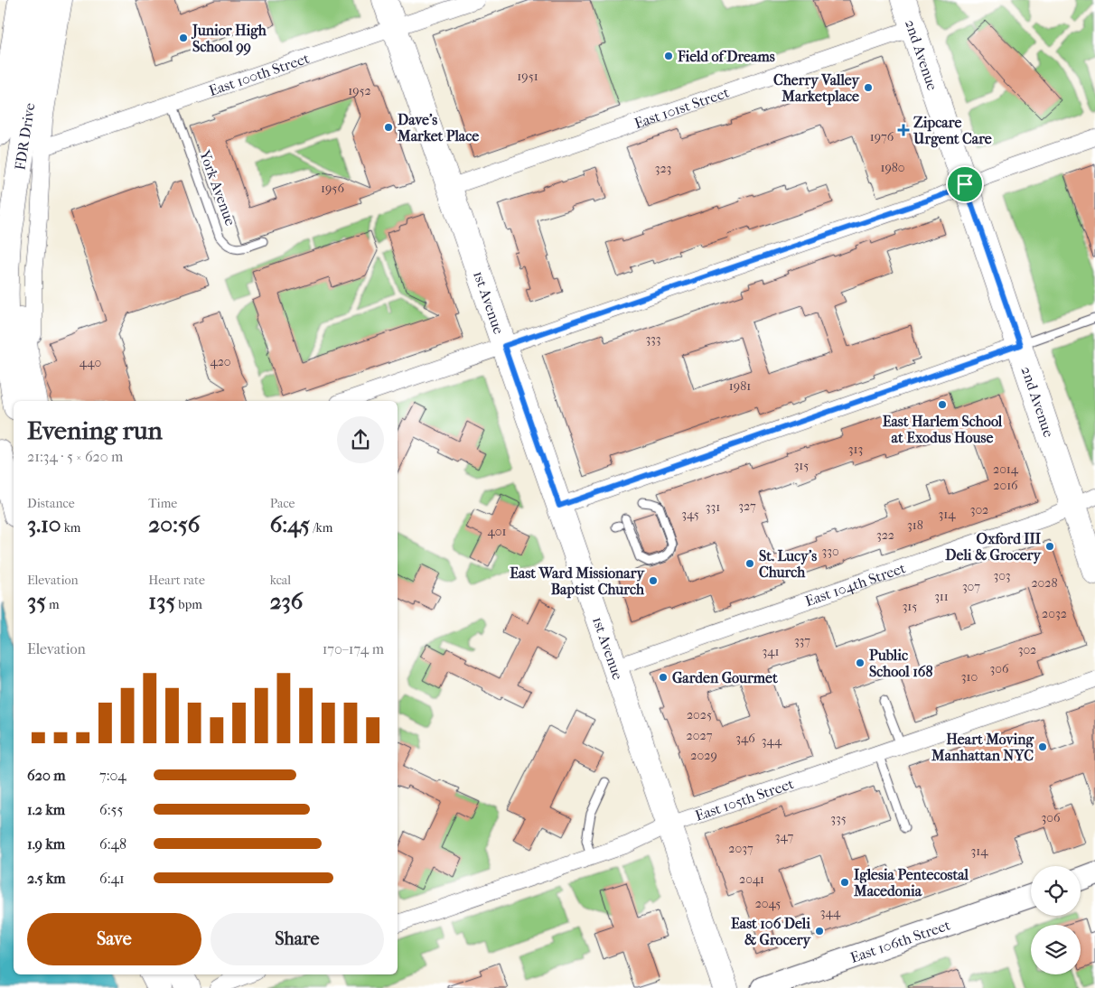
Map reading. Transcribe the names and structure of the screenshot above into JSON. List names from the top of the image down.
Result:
{
  "streets": {
    "main road": [
      "2nd Avenue",
      "FDR Drive",
      "1st Avenue",
      "East 106th Street"
    ],
    "street": [
      "East 100th Street",
      "East 101st Street",
      "East 104th Street",
      "East 105th Street"
    ],
    "lane": ["York Avenue"]
  },
  "crossings": [
    ["2nd Avenue", "East 101st Street"],
    ["2nd Avenue", "East 104th Street"],
    ["East 100th Street", "FDR Drive"],
    ["East 100th Street", "York Avenue"],
    ["East 100th Street", "1st Avenue"],
    ["East 101st Street", "1st Avenue"],
    ["1st Avenue", "East 104th Street"],
    ["1st Avenue", "East 105th Street"]
  ],
  "places": {
    "other": [
      "Junior High School 99",
      "Field of Dreams",
      "Cherry Valley Marketplace",
      "Dave's Market Place",
      "East Harlem School at Exodus House",
      "Oxford III Deli & Grocery",
      "St. Lucy's Church",
      "East Ward Missionary Baptist Church",
      "Public School 168",
      "Garden Gourmet",
      "Heart Moving Manhattan NYC",
      "Iglesia Pentecostal Macedonia",
      "East 106 Deli & Grocery"
    ],
    "health": ["Zipcare Urgent Care"]
  },
  "house_numbers": [
    "1951",
    "1952",
    "1976",
    "1980",
    "323",
    "1956",
    "333",
    "420",
    "440",
    "1981",
    "313",
    "315",
    "2014",
    "2016",
    "327",
    "331",
    "302",
    "345",
    "314",
    "318",
    "401",
    "322",
    "330",
    "303",
    "2028",
    "307",
    "311",
    "315",
    "2032",
    "337",
    "302",
    "341",
    "306",
    "310",
    "2025",
    "2027",
    "346",
    "344",
    "2029",
    "306",
    "335",
    "347",
    "2037",
    "314",
    "2041",
    "2045",
    "344"
  ],
  "page": {
    "heading": ["Evening run", "21:34 · 5 × 620 m"],
    "stats": [
      ["Distance", "3.10 km"],
      ["Time", "20:56"],
      ["Pace", "6:45 /km"],
      ["Elevation", "35 m"],
      ["Heart rate", "135 bpm"],
      ["kcal", "236"]
    ],
    "chart": ["Elevation", "170–174 m"],
    "list": [
      {
        "name": "620 m",
        "note": "7:04"
      },
      {
        "name": "1.2 km",
        "note": "6:55"
      },
      {
        "name": "1.9 km",
        "note": "6:48"
      },
      {
        "name": "2.5 km",
        "note": "6:41"
      }
    ],
    "buttons": ["Save", "Share"]
  }
}
